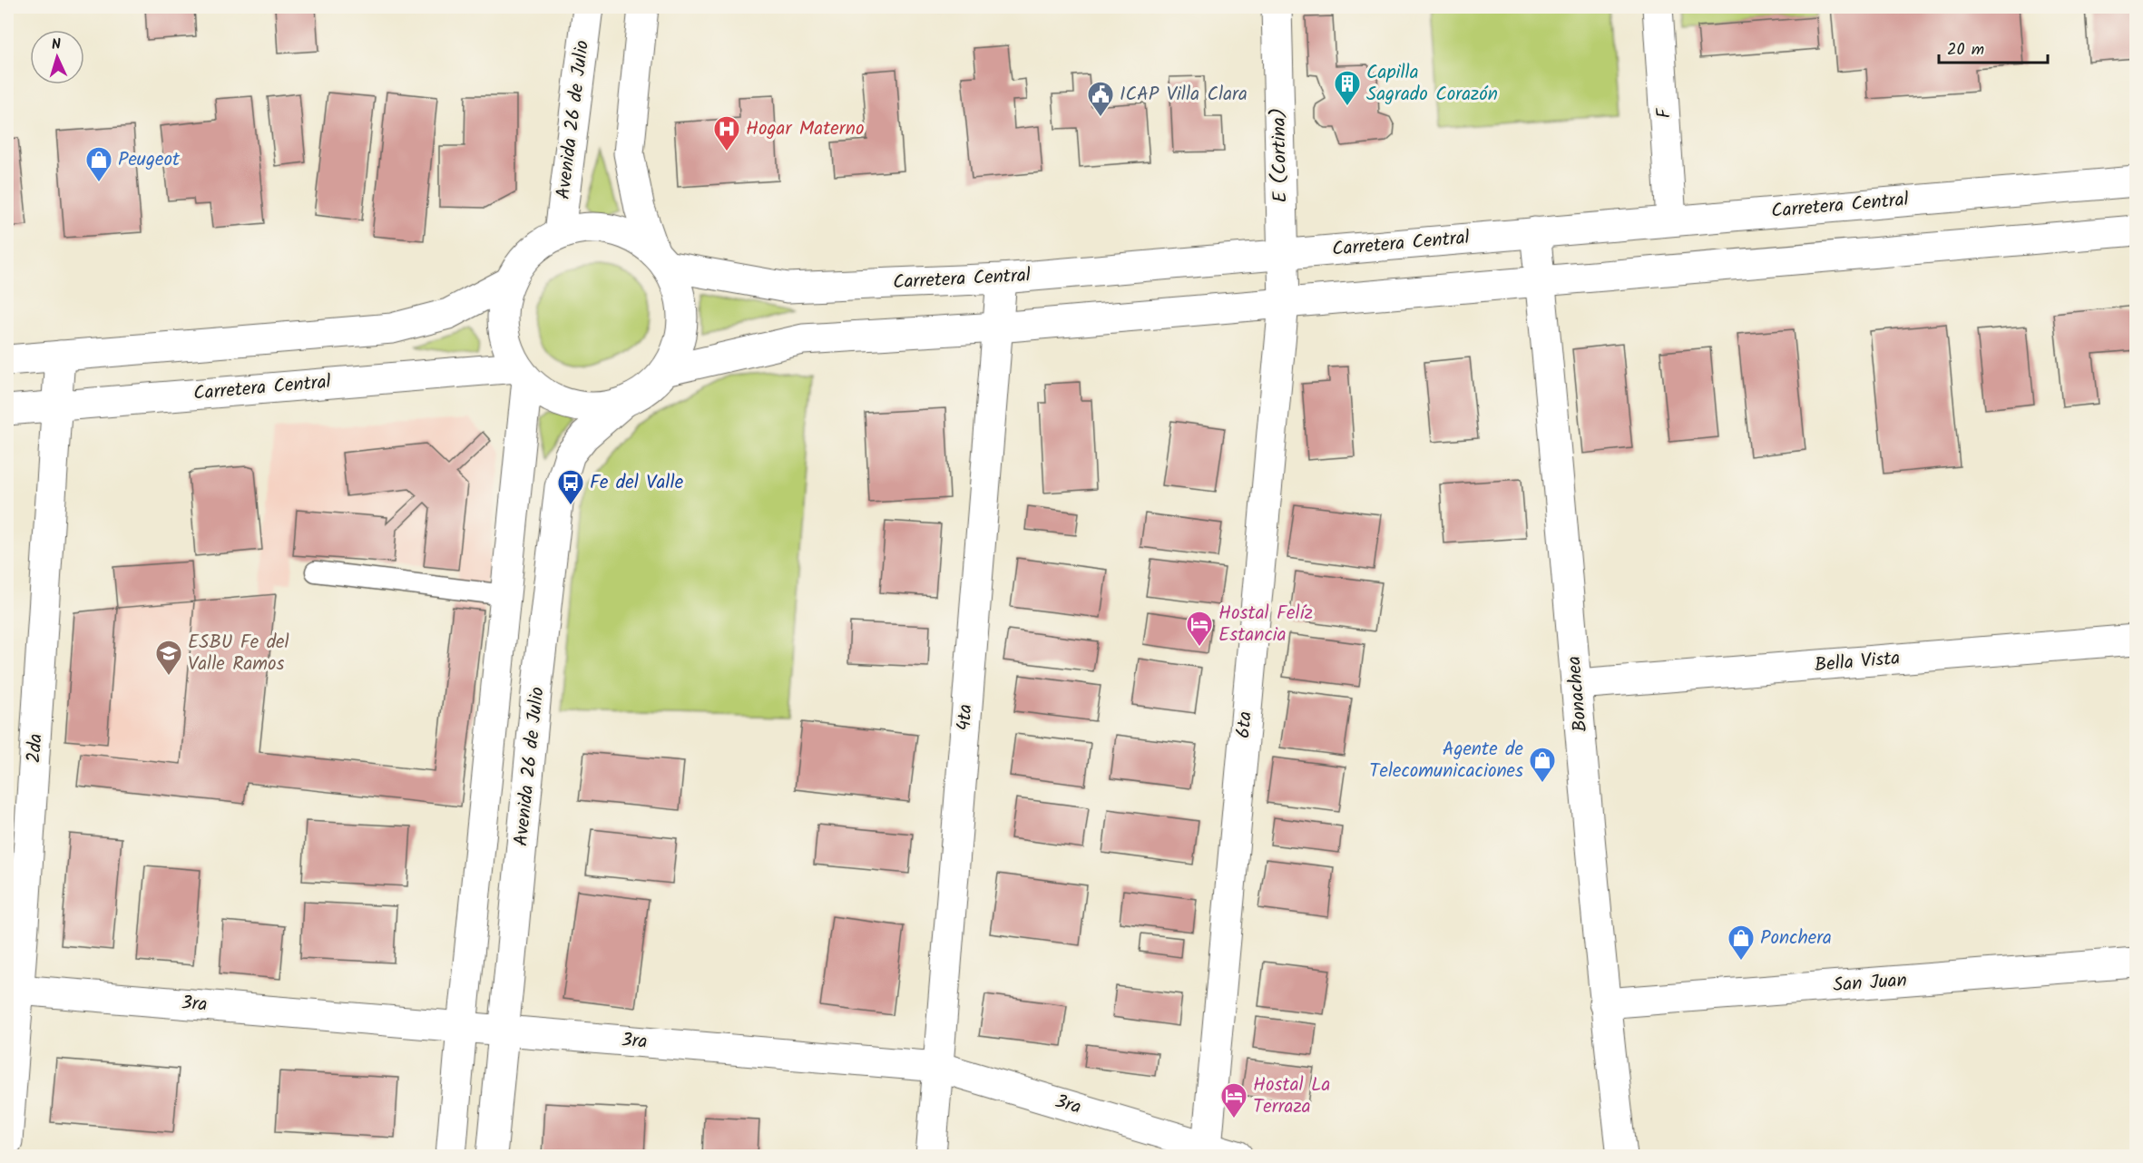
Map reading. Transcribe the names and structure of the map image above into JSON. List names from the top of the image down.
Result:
{
  "streets": {
    "main road": [
      "F",
      "Avenida 26 de Julio",
      "E (Cortina)",
      "Carretera Central",
      "Bella Vista",
      "Bonachea",
      "4ta",
      "6ta",
      "2da",
      "San Juan",
      "3ra"
    ]
  },
  "crossings": [
    ["F", "Carretera Central"],
    ["Avenida 26 de Julio", "Carretera Central"],
    ["Avenida 26 de Julio", "3ra"],
    ["E (Cortina)", "Carretera Central"],
    ["E (Cortina)", "6ta"],
    ["Carretera Central", "Bonachea"],
    ["Carretera Central", "4ta"],
    ["Carretera Central", "2da"],
    ["Bella Vista", "Bonachea"],
    ["Bonachea", "San Juan"],
    ["4ta", "3ra"],
    ["6ta", "3ra"],
    ["2da", "3ra"]
  ],
  "places": {
    "building": ["Capilla Sagrado Corazón"],
    "public building": ["ICAP Villa Clara"],
    "hospital": ["Hogar Materno"],
    "shop": ["Peugeot", "Agente de Telecomunicaciones", "Ponchera"],
    "bus stop": ["Fe del Valle"],
    "hotel": ["Hostal Felíz Estancia", "Hostal La Terraza"],
    "school or university": ["ESBU Fe del Valle Ramos"]
  },
  "scale_bar": "20 m",
  "north": "top"
}
